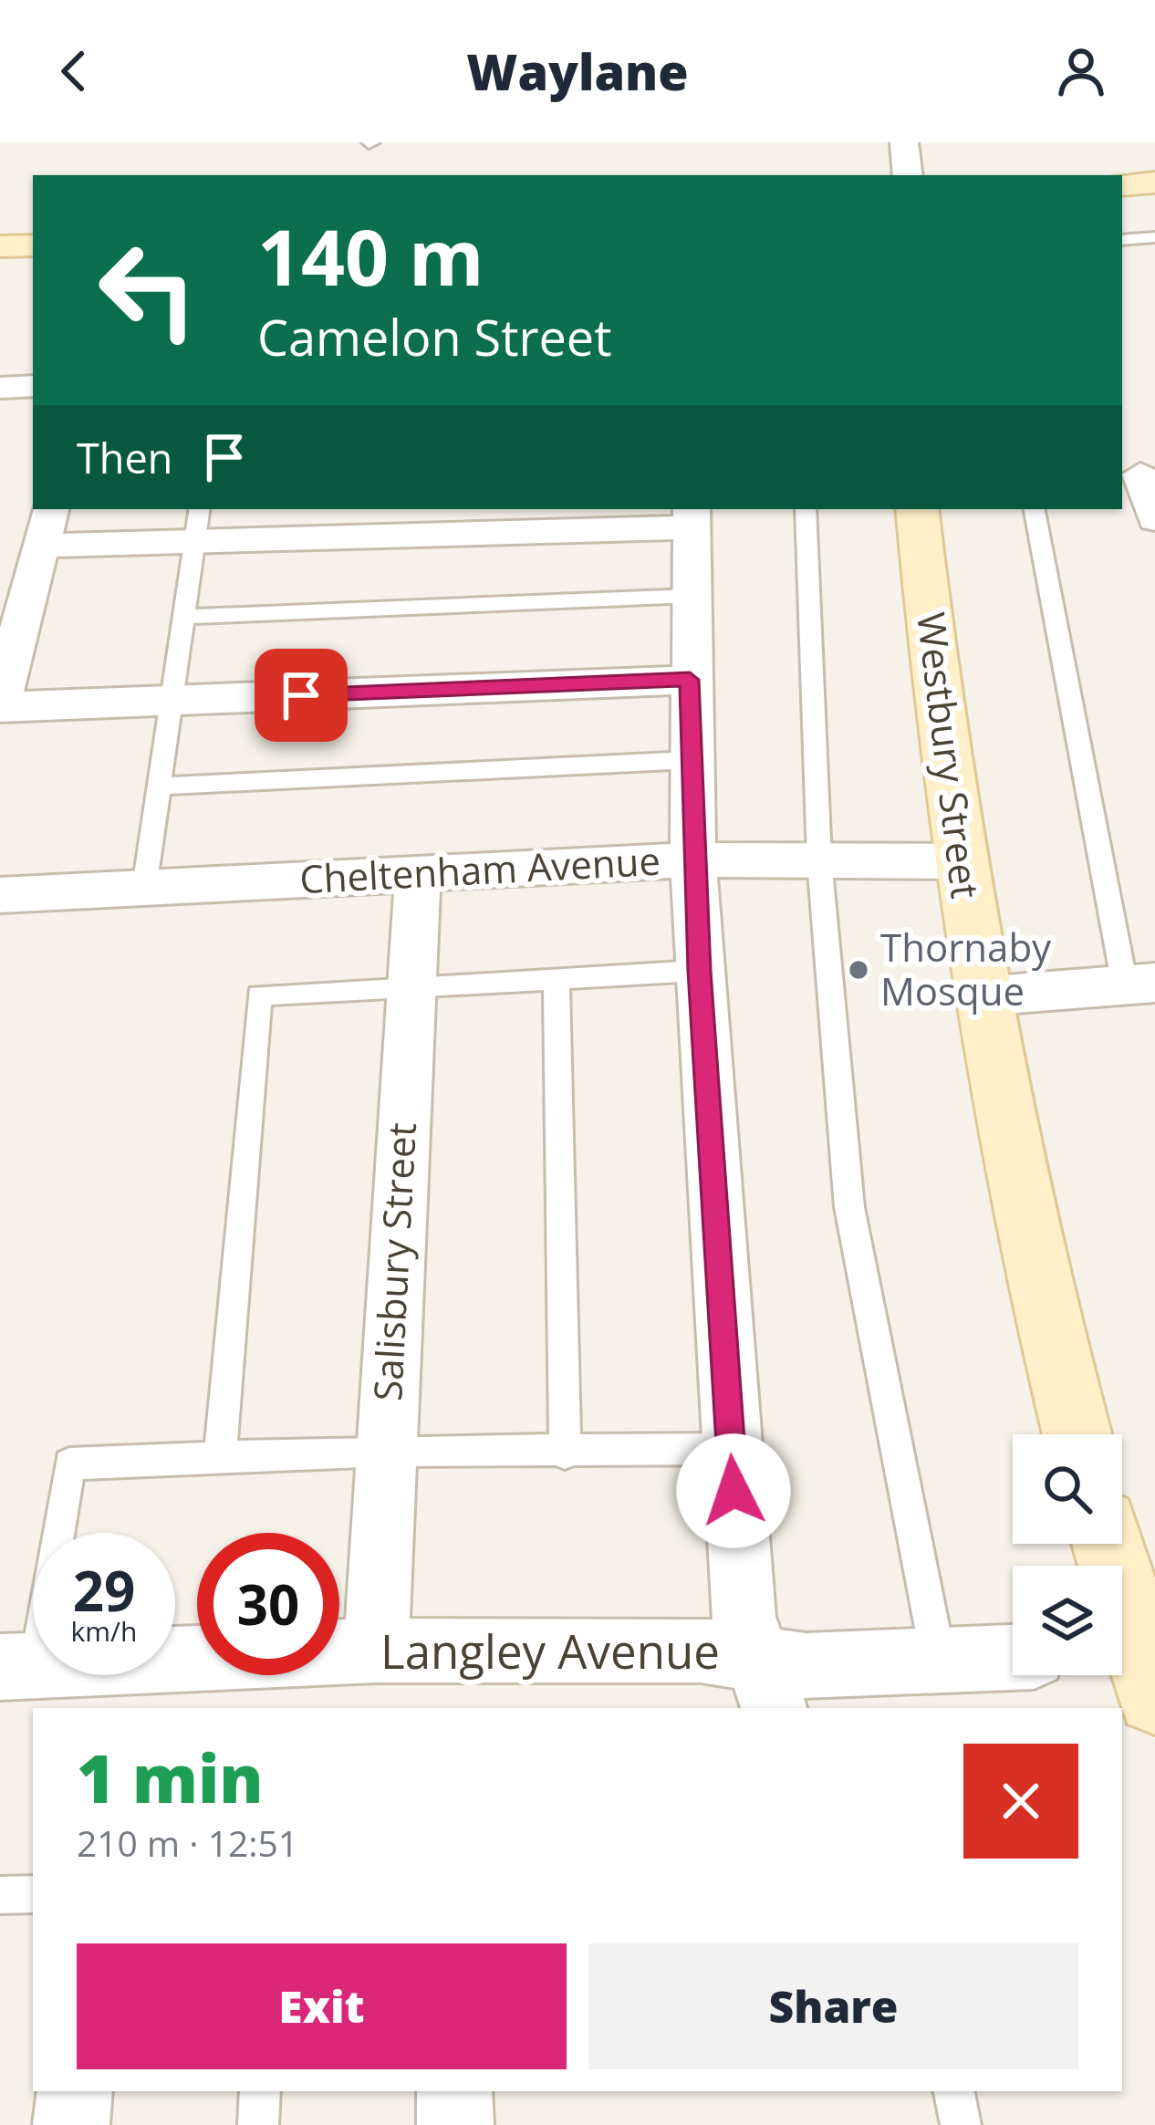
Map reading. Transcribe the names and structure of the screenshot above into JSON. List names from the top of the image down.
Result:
{
  "streets": {
    "street": [
      "Westbury Street",
      "Cheltenham Avenue",
      "Salisbury Street",
      "Langley Avenue"
    ]
  },
  "crossings": [
    ["Westbury Street", "Cheltenham Avenue"],
    ["Cheltenham Avenue", "Salisbury Street"],
    ["Salisbury Street", "Langley Avenue"]
  ],
  "places": ["Thornaby Mosque"],
  "page": {
    "header": "Waylane",
    "turn": ["140 m", "Camelon Street"],
    "then": "Then",
    "speed": "29 km/h",
    "limit": "30",
    "heading": ["1 min", "210 m · 12:51"],
    "buttons": ["Exit", "Share"]
  }
}
